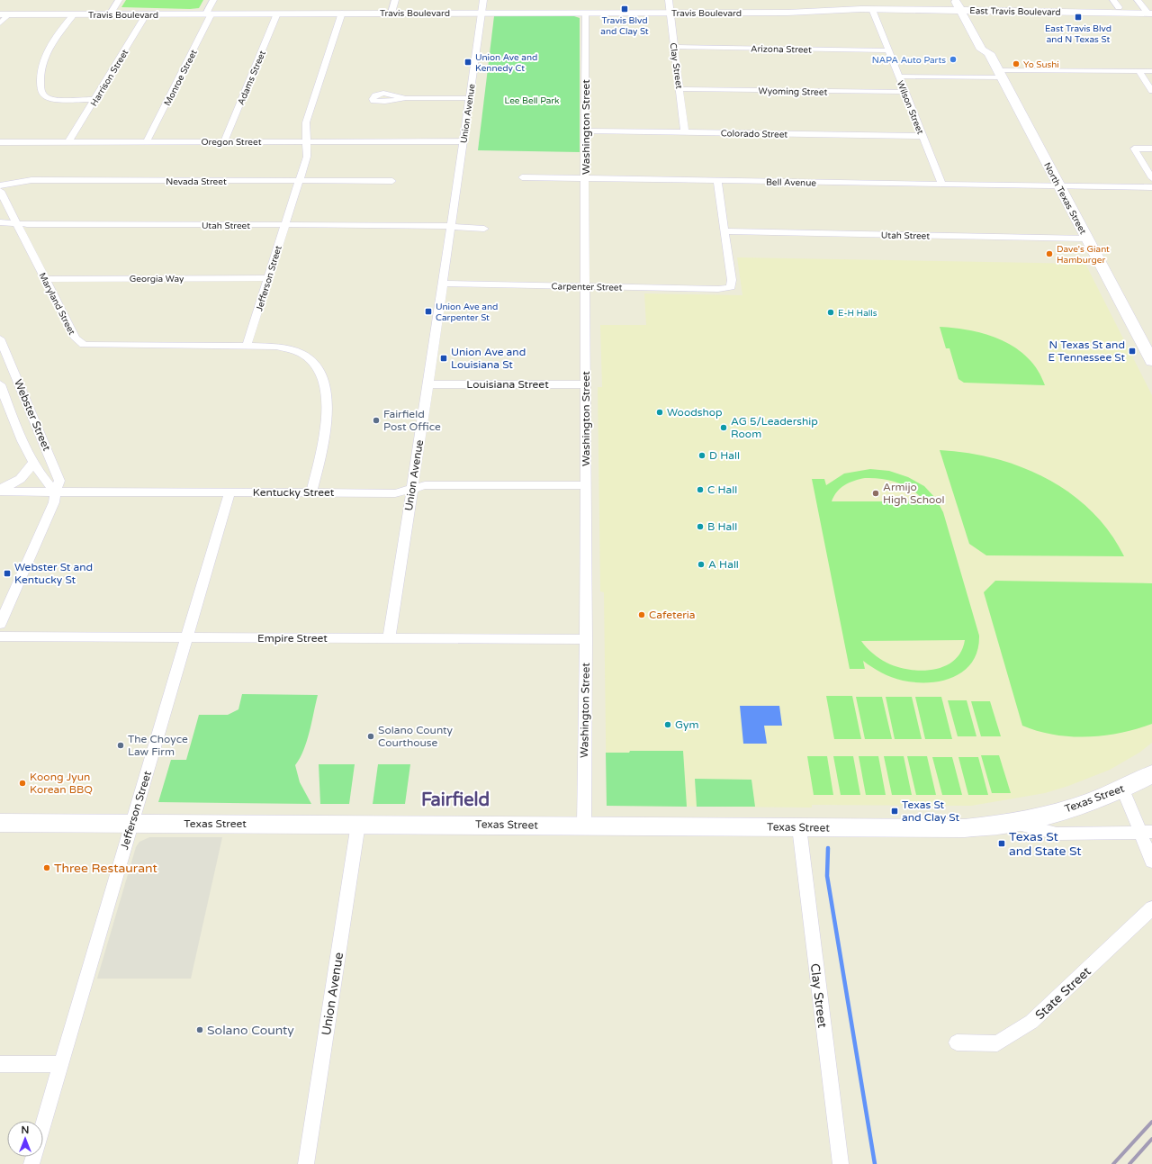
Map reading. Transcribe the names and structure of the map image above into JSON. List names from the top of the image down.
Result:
{
  "streets": {
    "main road": [
      "East Travis Boulevard",
      "Travis Boulevard",
      "North Texas Street",
      "Texas Street"
    ],
    "street": [
      "Arizona Street",
      "Clay Street",
      "Harrison Street",
      "Monroe Street",
      "Adams Street",
      "Wyoming Street",
      "Wilson Street",
      "Union Avenue",
      "Washington Street",
      "Colorado Street",
      "Oregon Street",
      "Nevada Street",
      "Bell Avenue",
      "Utah Street",
      "Georgia Way",
      "Jefferson Street",
      "Carpenter Street",
      "Maryland Street",
      "Louisiana Street",
      "Webster Street",
      "Kentucky Street",
      "Empire Street",
      "State Street"
    ]
  },
  "crossings": [
    ["East Travis Boulevard", "Travis Boulevard"],
    ["East Travis Boulevard", "North Texas Street"],
    ["Travis Boulevard", "Clay Street"],
    ["Travis Boulevard", "Harrison Street"],
    ["Travis Boulevard", "Monroe Street"],
    ["Travis Boulevard", "Adams Street"],
    ["Travis Boulevard", "Wilson Street"],
    ["Travis Boulevard", "Union Avenue"],
    ["Travis Boulevard", "Washington Street"],
    ["Travis Boulevard", "North Texas Street"],
    ["Travis Boulevard", "Jefferson Street"],
    ["Arizona Street", "Clay Street"],
    ["Arizona Street", "Wilson Street"],
    ["Clay Street", "Wyoming Street"],
    ["Clay Street", "Colorado Street"],
    ["Clay Street", "Texas Street"],
    ["Harrison Street", "Oregon Street"],
    ["Monroe Street", "Oregon Street"],
    ["Adams Street", "Oregon Street"],
    ["Wyoming Street", "Wilson Street"],
    ["Wilson Street", "Colorado Street"],
    ["Wilson Street", "Bell Avenue"],
    ["Union Avenue", "Oregon Street"],
    ["Union Avenue", "Utah Street"],
    ["Union Avenue", "Carpenter Street"],
    ["Union Avenue", "Louisiana Street"],
    ["Union Avenue", "Kentucky Street"],
    ["Union Avenue", "Empire Street"],
    ["Union Avenue", "Texas Street"],
    ["Washington Street", "Colorado Street"],
    ["Washington Street", "Bell Avenue"],
    ["Washington Street", "Carpenter Street"],
    ["Washington Street", "Louisiana Street"],
    ["Washington Street", "Kentucky Street"],
    ["Washington Street", "Empire Street"],
    ["Washington Street", "Texas Street"],
    ["Oregon Street", "Jefferson Street"],
    ["Nevada Street", "Jefferson Street"],
    ["Bell Avenue", "North Texas Street"],
    ["North Texas Street", "Utah Street"],
    ["Utah Street", "Jefferson Street"],
    ["Utah Street", "Carpenter Street"],
    ["Utah Street", "Maryland Street"],
    ["Georgia Way", "Jefferson Street"],
    ["Georgia Way", "Maryland Street"],
    ["Jefferson Street", "Maryland Street"],
    ["Jefferson Street", "Kentucky Street"],
    ["Jefferson Street", "Empire Street"],
    ["Jefferson Street", "Texas Street"],
    ["Webster Street", "Kentucky Street"]
  ],
  "districts": ["Fairfield"],
  "parks": ["Lee Bell Park"],
  "places": {
    "transit": [
      "Travis Blvd and Clay St",
      "East Travis Blvd and N Texas St",
      "Union Ave and Kennedy Ct",
      "Union Ave and Carpenter St",
      "N Texas St and E Tennessee St",
      "Union Ave and Louisiana St",
      "Webster St and Kentucky St",
      "Texas St and Clay St",
      "Texas St and State St"
    ],
    "other": [
      "NAPA Auto Parts",
      "Yo Sushi",
      "Dave's Giant Hamburger",
      "E-H Halls",
      "Woodshop",
      "Fairfield Post Office",
      "AG 5/Leadership Room",
      "D Hall",
      "C Hall",
      "Armijo High School",
      "B Hall",
      "A Hall",
      "Cafeteria",
      "Gym",
      "Solano County Courthouse",
      "The Choyce Law Firm",
      "Koong Jyun Korean BBQ",
      "Three Restaurant",
      "Solano County"
    ]
  },
  "north": "top"
}
